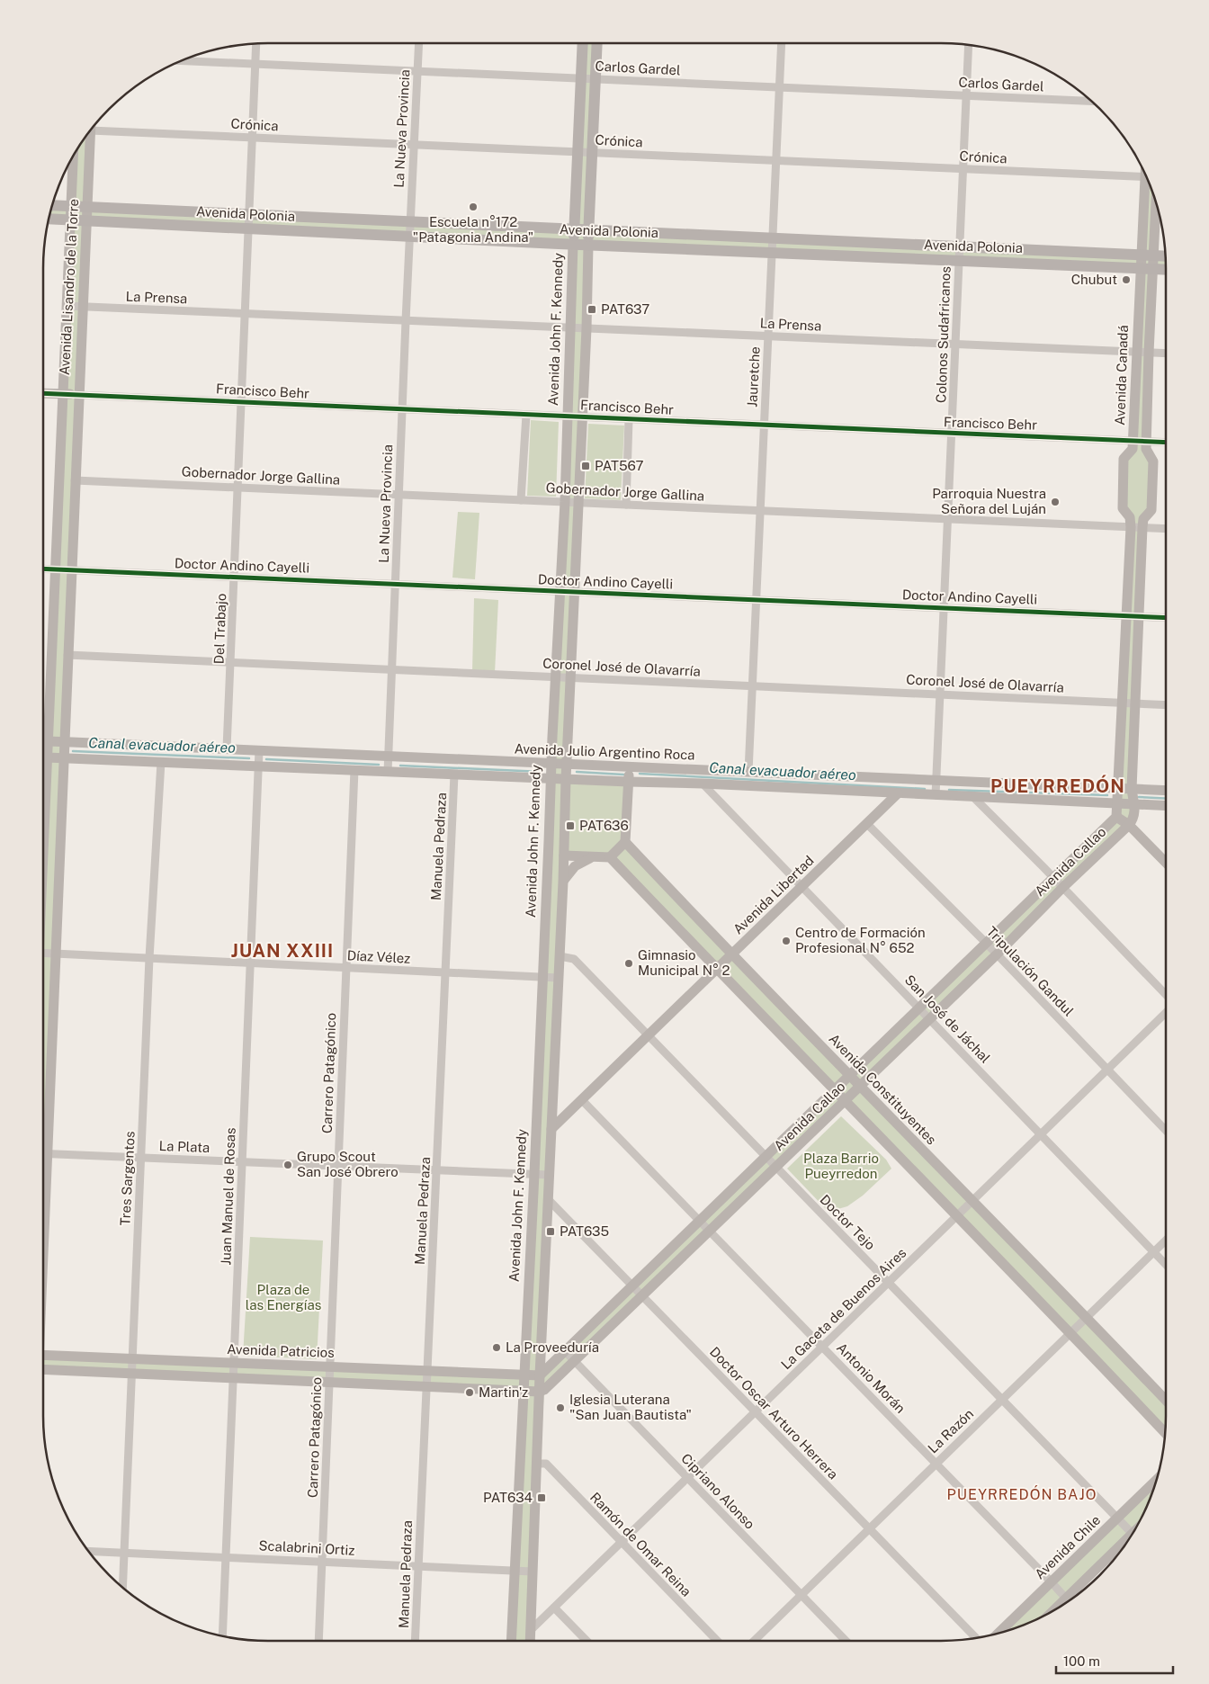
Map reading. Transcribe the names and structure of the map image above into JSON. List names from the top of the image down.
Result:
{
  "streets": {
    "main road": [
      "Avenida Polonia",
      "Avenida Lisandro de la Torre",
      "Avenida John F. Kennedy",
      "Avenida Canadá",
      "Avenida Julio Argentino Roca",
      "Avenida Callao",
      "Avenida Libertad",
      "Avenida Constituyentes",
      "Avenida Patricios",
      "Avenida Chile"
    ],
    "street": [
      "Carlos Gardel",
      "Crónica",
      "La Nueva Provincia",
      "La Prensa",
      "Colonos Sudafricanos",
      "Jauretche",
      "Francisco Behr",
      "Gobernador Jorge Gallina",
      "Doctor Andino Cayelli",
      "Del Trabajo",
      "Coronel José de Olavarría",
      "Manuela Pedraza",
      "Díaz Vélez",
      "Tripulación Gandul",
      "San José de Jáchal",
      "Carrero Patagónico",
      "La Plata",
      "Tres Sargentos",
      "Juan Manuel de Rosas",
      "Doctor Tejo",
      "La Gaceta de Buenos Aires",
      "Antonio Morán",
      "Doctor Oscar Arturo Herrera",
      "La Razón",
      "Cipriano Alonso",
      "Ramón de Omar Reina",
      "Scalabrini Ortiz"
    ]
  },
  "crossings": [
    ["Carlos Gardel", "La Nueva Provincia"],
    ["Carlos Gardel", "Avenida John F. Kennedy"],
    ["Carlos Gardel", "Colonos Sudafricanos"],
    ["Carlos Gardel", "Jauretche"],
    ["Carlos Gardel", "Del Trabajo"],
    ["Crónica", "La Nueva Provincia"],
    ["Crónica", "Avenida John F. Kennedy"],
    ["Crónica", "Colonos Sudafricanos"],
    ["Crónica", "Jauretche"],
    ["Crónica", "Del Trabajo"],
    ["La Nueva Provincia", "Avenida Polonia"],
    ["La Nueva Provincia", "La Prensa"],
    ["La Nueva Provincia", "Francisco Behr"],
    ["La Nueva Provincia", "Gobernador Jorge Gallina"],
    ["La Nueva Provincia", "Doctor Andino Cayelli"],
    ["La Nueva Provincia", "Coronel José de Olavarría"],
    ["La Nueva Provincia", "Avenida Julio Argentino Roca"],
    ["Avenida Polonia", "Avenida Lisandro de la Torre"],
    ["Avenida Polonia", "Avenida John F. Kennedy"],
    ["Avenida Polonia", "Colonos Sudafricanos"],
    ["Avenida Polonia", "Avenida Canadá"],
    ["Avenida Polonia", "Jauretche"],
    ["Avenida Polonia", "Del Trabajo"],
    ["Avenida Lisandro de la Torre", "La Prensa"],
    ["Avenida Lisandro de la Torre", "Francisco Behr"],
    ["Avenida Lisandro de la Torre", "Gobernador Jorge Gallina"],
    ["Avenida Lisandro de la Torre", "Doctor Andino Cayelli"],
    ["Avenida Lisandro de la Torre", "Coronel José de Olavarría"],
    ["Avenida Lisandro de la Torre", "Avenida Julio Argentino Roca"],
    ["Avenida Lisandro de la Torre", "Díaz Vélez"],
    ["Avenida Lisandro de la Torre", "La Plata"],
    ["La Prensa", "Avenida John F. Kennedy"],
    ["La Prensa", "Colonos Sudafricanos"],
    ["La Prensa", "Avenida Canadá"],
    ["La Prensa", "Jauretche"],
    ["La Prensa", "Del Trabajo"],
    ["Avenida John F. Kennedy", "Francisco Behr"],
    ["Avenida John F. Kennedy", "Gobernador Jorge Gallina"],
    ["Avenida John F. Kennedy", "Doctor Andino Cayelli"],
    ["Avenida John F. Kennedy", "Coronel José de Olavarría"],
    ["Avenida John F. Kennedy", "Avenida Julio Argentino Roca"],
    ["Avenida John F. Kennedy", "Díaz Vélez"],
    ["Avenida John F. Kennedy", "La Plata"],
    ["Avenida John F. Kennedy", "Avenida Patricios"],
    ["Avenida John F. Kennedy", "Scalabrini Ortiz"],
    ["Colonos Sudafricanos", "Francisco Behr"],
    ["Colonos Sudafricanos", "Gobernador Jorge Gallina"],
    ["Colonos Sudafricanos", "Doctor Andino Cayelli"],
    ["Colonos Sudafricanos", "Coronel José de Olavarría"],
    ["Colonos Sudafricanos", "Avenida Julio Argentino Roca"],
    ["Avenida Canadá", "Francisco Behr"],
    ["Avenida Canadá", "Gobernador Jorge Gallina"],
    ["Avenida Canadá", "Doctor Andino Cayelli"],
    ["Avenida Canadá", "Coronel José de Olavarría"],
    ["Avenida Canadá", "Avenida Julio Argentino Roca"],
    ["Avenida Canadá", "Avenida Callao"],
    ["Jauretche", "Francisco Behr"],
    ["Jauretche", "Gobernador Jorge Gallina"],
    ["Jauretche", "Doctor Andino Cayelli"],
    ["Jauretche", "Coronel José de Olavarría"],
    ["Jauretche", "Avenida Julio Argentino Roca"],
    ["Francisco Behr", "Del Trabajo"],
    ["Gobernador Jorge Gallina", "Del Trabajo"],
    ["Doctor Andino Cayelli", "Del Trabajo"],
    ["Del Trabajo", "Coronel José de Olavarría"],
    ["Del Trabajo", "Avenida Julio Argentino Roca"],
    ["Avenida Julio Argentino Roca", "Manuela Pedraza"],
    ["Avenida Julio Argentino Roca", "Avenida Callao"],
    ["Avenida Julio Argentino Roca", "Avenida Libertad"],
    ["Avenida Julio Argentino Roca", "San José de Jáchal"],
    ["Avenida Julio Argentino Roca", "Carrero Patagónico"],
    ["Avenida Julio Argentino Roca", "Tres Sargentos"],
    ["Avenida Julio Argentino Roca", "Juan Manuel de Rosas"],
    ["Manuela Pedraza", "Díaz Vélez"],
    ["Manuela Pedraza", "La Plata"],
    ["Manuela Pedraza", "Avenida Patricios"],
    ["Manuela Pedraza", "Scalabrini Ortiz"],
    ["Avenida Callao", "Tripulación Gandul"],
    ["Avenida Callao", "San José de Jáchal"],
    ["Avenida Callao", "Avenida Constituyentes"],
    ["Avenida Callao", "Doctor Tejo"],
    ["Avenida Callao", "Antonio Morán"],
    ["Avenida Callao", "Doctor Oscar Arturo Herrera"],
    ["Avenida Callao", "Cipriano Alonso"],
    ["Avenida Libertad", "Tripulación Gandul"],
    ["Avenida Libertad", "San José de Jáchal"],
    ["Avenida Libertad", "Avenida Constituyentes"],
    ["Avenida Libertad", "Doctor Tejo"],
    ["Avenida Libertad", "Antonio Morán"],
    ["Díaz Vélez", "Carrero Patagónico"],
    ["Díaz Vélez", "Tres Sargentos"],
    ["Díaz Vélez", "Juan Manuel de Rosas"],
    ["Tripulación Gandul", "La Gaceta de Buenos Aires"],
    ["San José de Jáchal", "La Gaceta de Buenos Aires"],
    ["San José de Jáchal", "La Razón"],
    ["Carrero Patagónico", "La Plata"],
    ["Carrero Patagónico", "Avenida Patricios"],
    ["Carrero Patagónico", "Scalabrini Ortiz"],
    ["Avenida Constituyentes", "La Gaceta de Buenos Aires"],
    ["Avenida Constituyentes", "La Razón"],
    ["La Plata", "Tres Sargentos"],
    ["La Plata", "Juan Manuel de Rosas"],
    ["Tres Sargentos", "Avenida Patricios"],
    ["Tres Sargentos", "Scalabrini Ortiz"],
    ["Juan Manuel de Rosas", "Avenida Patricios"],
    ["Juan Manuel de Rosas", "Scalabrini Ortiz"],
    ["Doctor Tejo", "La Gaceta de Buenos Aires"],
    ["Doctor Tejo", "La Razón"],
    ["Doctor Tejo", "Avenida Chile"],
    ["La Gaceta de Buenos Aires", "Antonio Morán"],
    ["La Gaceta de Buenos Aires", "Doctor Oscar Arturo Herrera"],
    ["La Gaceta de Buenos Aires", "Cipriano Alonso"],
    ["La Gaceta de Buenos Aires", "Ramón de Omar Reina"],
    ["Antonio Morán", "La Razón"],
    ["Antonio Morán", "Avenida Chile"],
    ["Doctor Oscar Arturo Herrera", "La Razón"],
    ["La Razón", "Cipriano Alonso"]
  ],
  "districts": ["PUEYRREDÓN", "JUAN XXIII", "PUEYRREDÓN BAJO"],
  "water": ["Canal evacuador aéreo"],
  "parks": ["Plaza Barrio Pueyrredon", "Plaza de las Energías"],
  "places": {
    "other": [
      "Escuela n°172 \"Patagonia Andina\"",
      "Chubut",
      "Parroquia Nuestra Señora del Luján",
      "Centro de Formación Profesional N° 652",
      "Gimnasio Municipal N° 2",
      "Grupo Scout San José Obrero",
      "La Proveeduría",
      "Martin'z",
      "Iglesia Luterana \"San Juan Bautista\""
    ],
    "transit": [
      "PAT637",
      "PAT567",
      "PAT636",
      "PAT635",
      "PAT634"
    ]
  },
  "scale_bar": "100 m"
}
